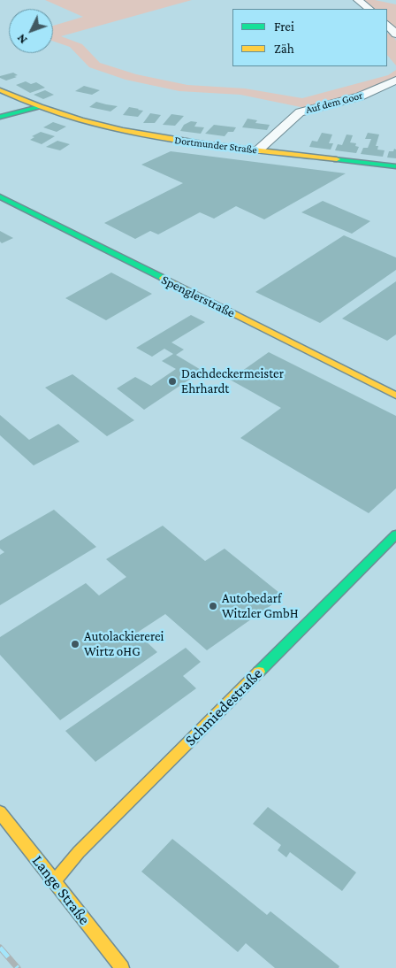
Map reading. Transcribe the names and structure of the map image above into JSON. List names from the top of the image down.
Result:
{
  "streets": {
    "street": [
      "Auf dem Goor",
      "Dortmunder Straße",
      "Spenglerstraße",
      "Schmiedestraße",
      "Lange Straße"
    ]
  },
  "crossings": [
    ["Auf dem Goor", "Dortmunder Straße"],
    ["Schmiedestraße", "Lange Straße"]
  ],
  "places": ["Dachdeckermeister Ehrhardt", "Autobedarf Witzler GmbH", "Autolackiererei Wirtz oHG"],
  "legend": ["Frei", "Zäh"],
  "north": "bottom left"
}
